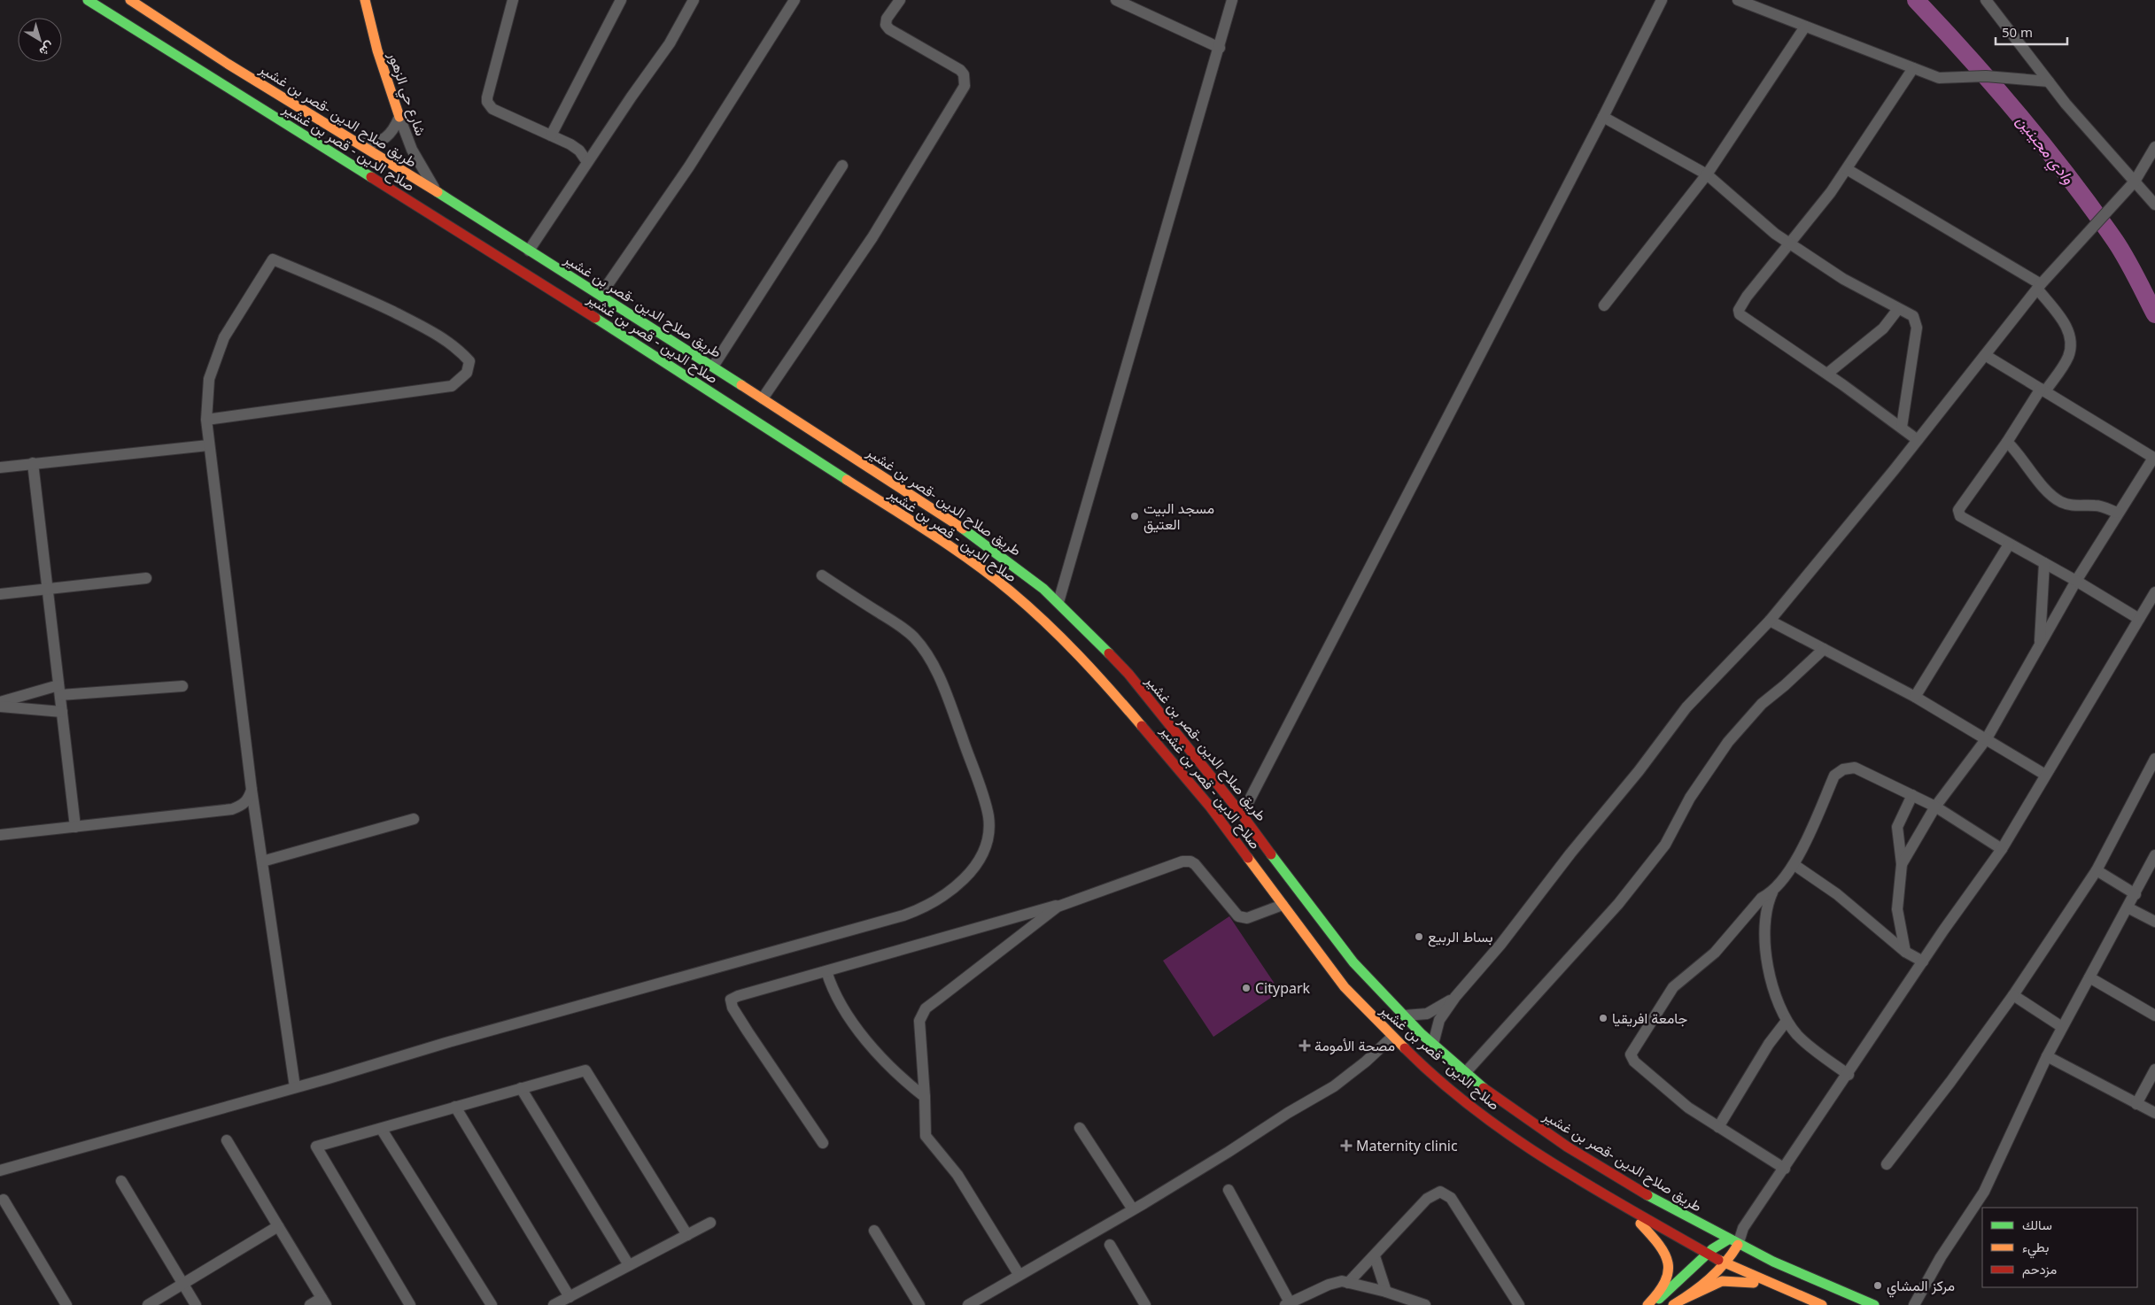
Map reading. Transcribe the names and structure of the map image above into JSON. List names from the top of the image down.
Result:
{
  "streets": {
    "main road": ["شارع حي الزهور", "طريق صلاح الدين -قصر بن غشير", "صلاح الدين - قصر بن غشير"]
  },
  "crossings": [
    ["شارع حي الزهور", "طريق صلاح الدين -قصر بن غشير"],
    ["طريق صلاح الدين -قصر بن غشير", "صلاح الدين - قصر بن غشير"]
  ],
  "water": ["وادي مجينين"],
  "places": {
    "other": [
      "مسجد البيت العتيق",
      "بساط الربيع",
      "Citypark",
      "جامعة افريقيا",
      "مركز المشاي"
    ],
    "health": ["مصحة الأمومة", "Maternity clinic"]
  },
  "legend": ["سالك", "بطيء", "مزدحم"],
  "scale_bar": "50 m",
  "north": "bottom right"
}
